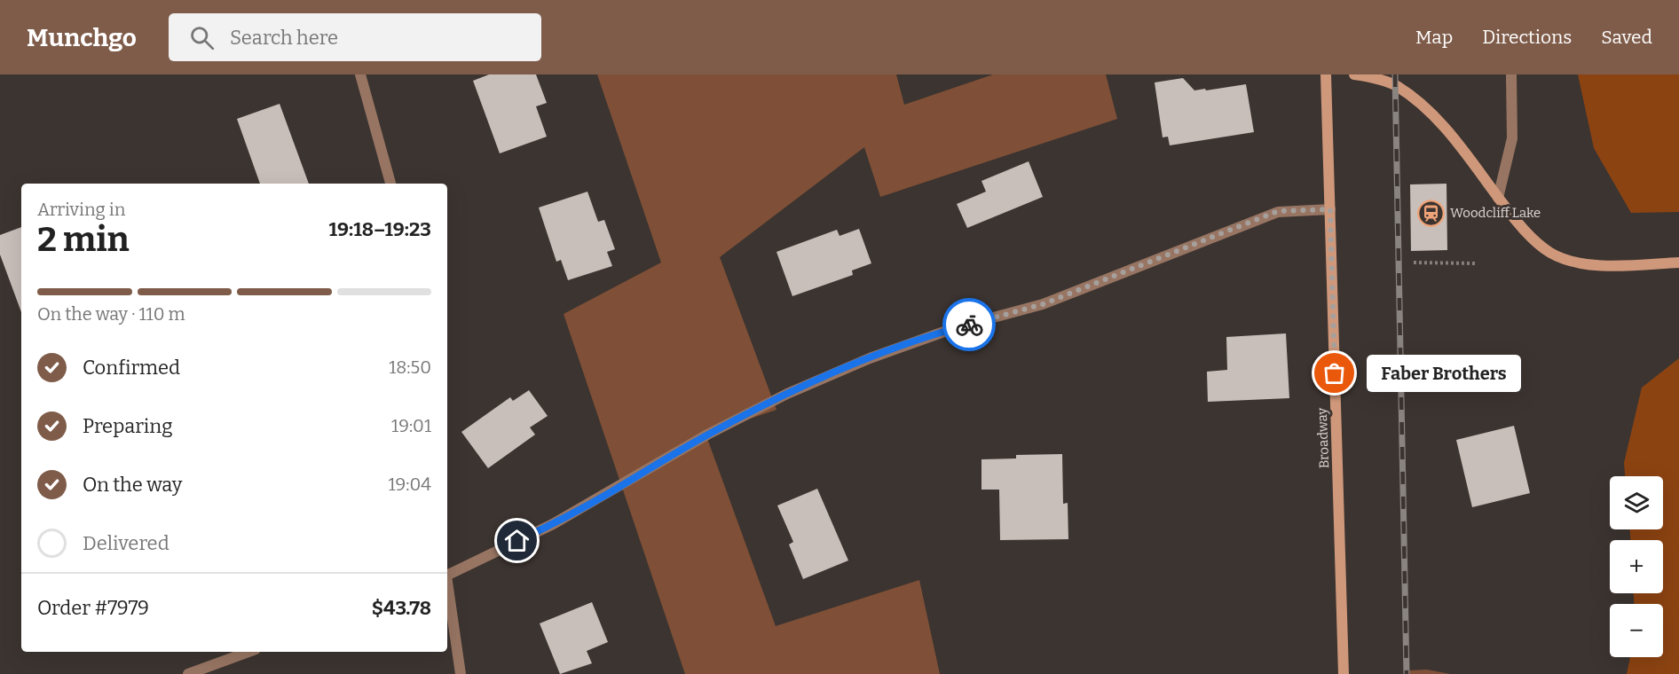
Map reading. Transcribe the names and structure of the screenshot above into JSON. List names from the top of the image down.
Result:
{
  "streets": {
    "street": ["Broadway"]
  },
  "places": {
    "station": ["Woodcliff Lake"],
    "other": ["Faber Brothers"]
  },
  "page": {
    "header": "Munchgo",
    "search": "Search here",
    "nav": ["Map", "Directions", "Saved"],
    "heading": ["2 min", "Arriving in", "19:18–19:23"],
    "panel": ["Order #7979", "$43.78"],
    "bar": "On the way · 110 m",
    "list": [
      ["Confirmed", "18:50"],
      ["Preparing", "19:01"],
      ["On the way", "19:04"],
      "Delivered"
    ],
    "bubble": "Faber Brothers",
    "map_buttons": ["+", "−"]
  }
}
